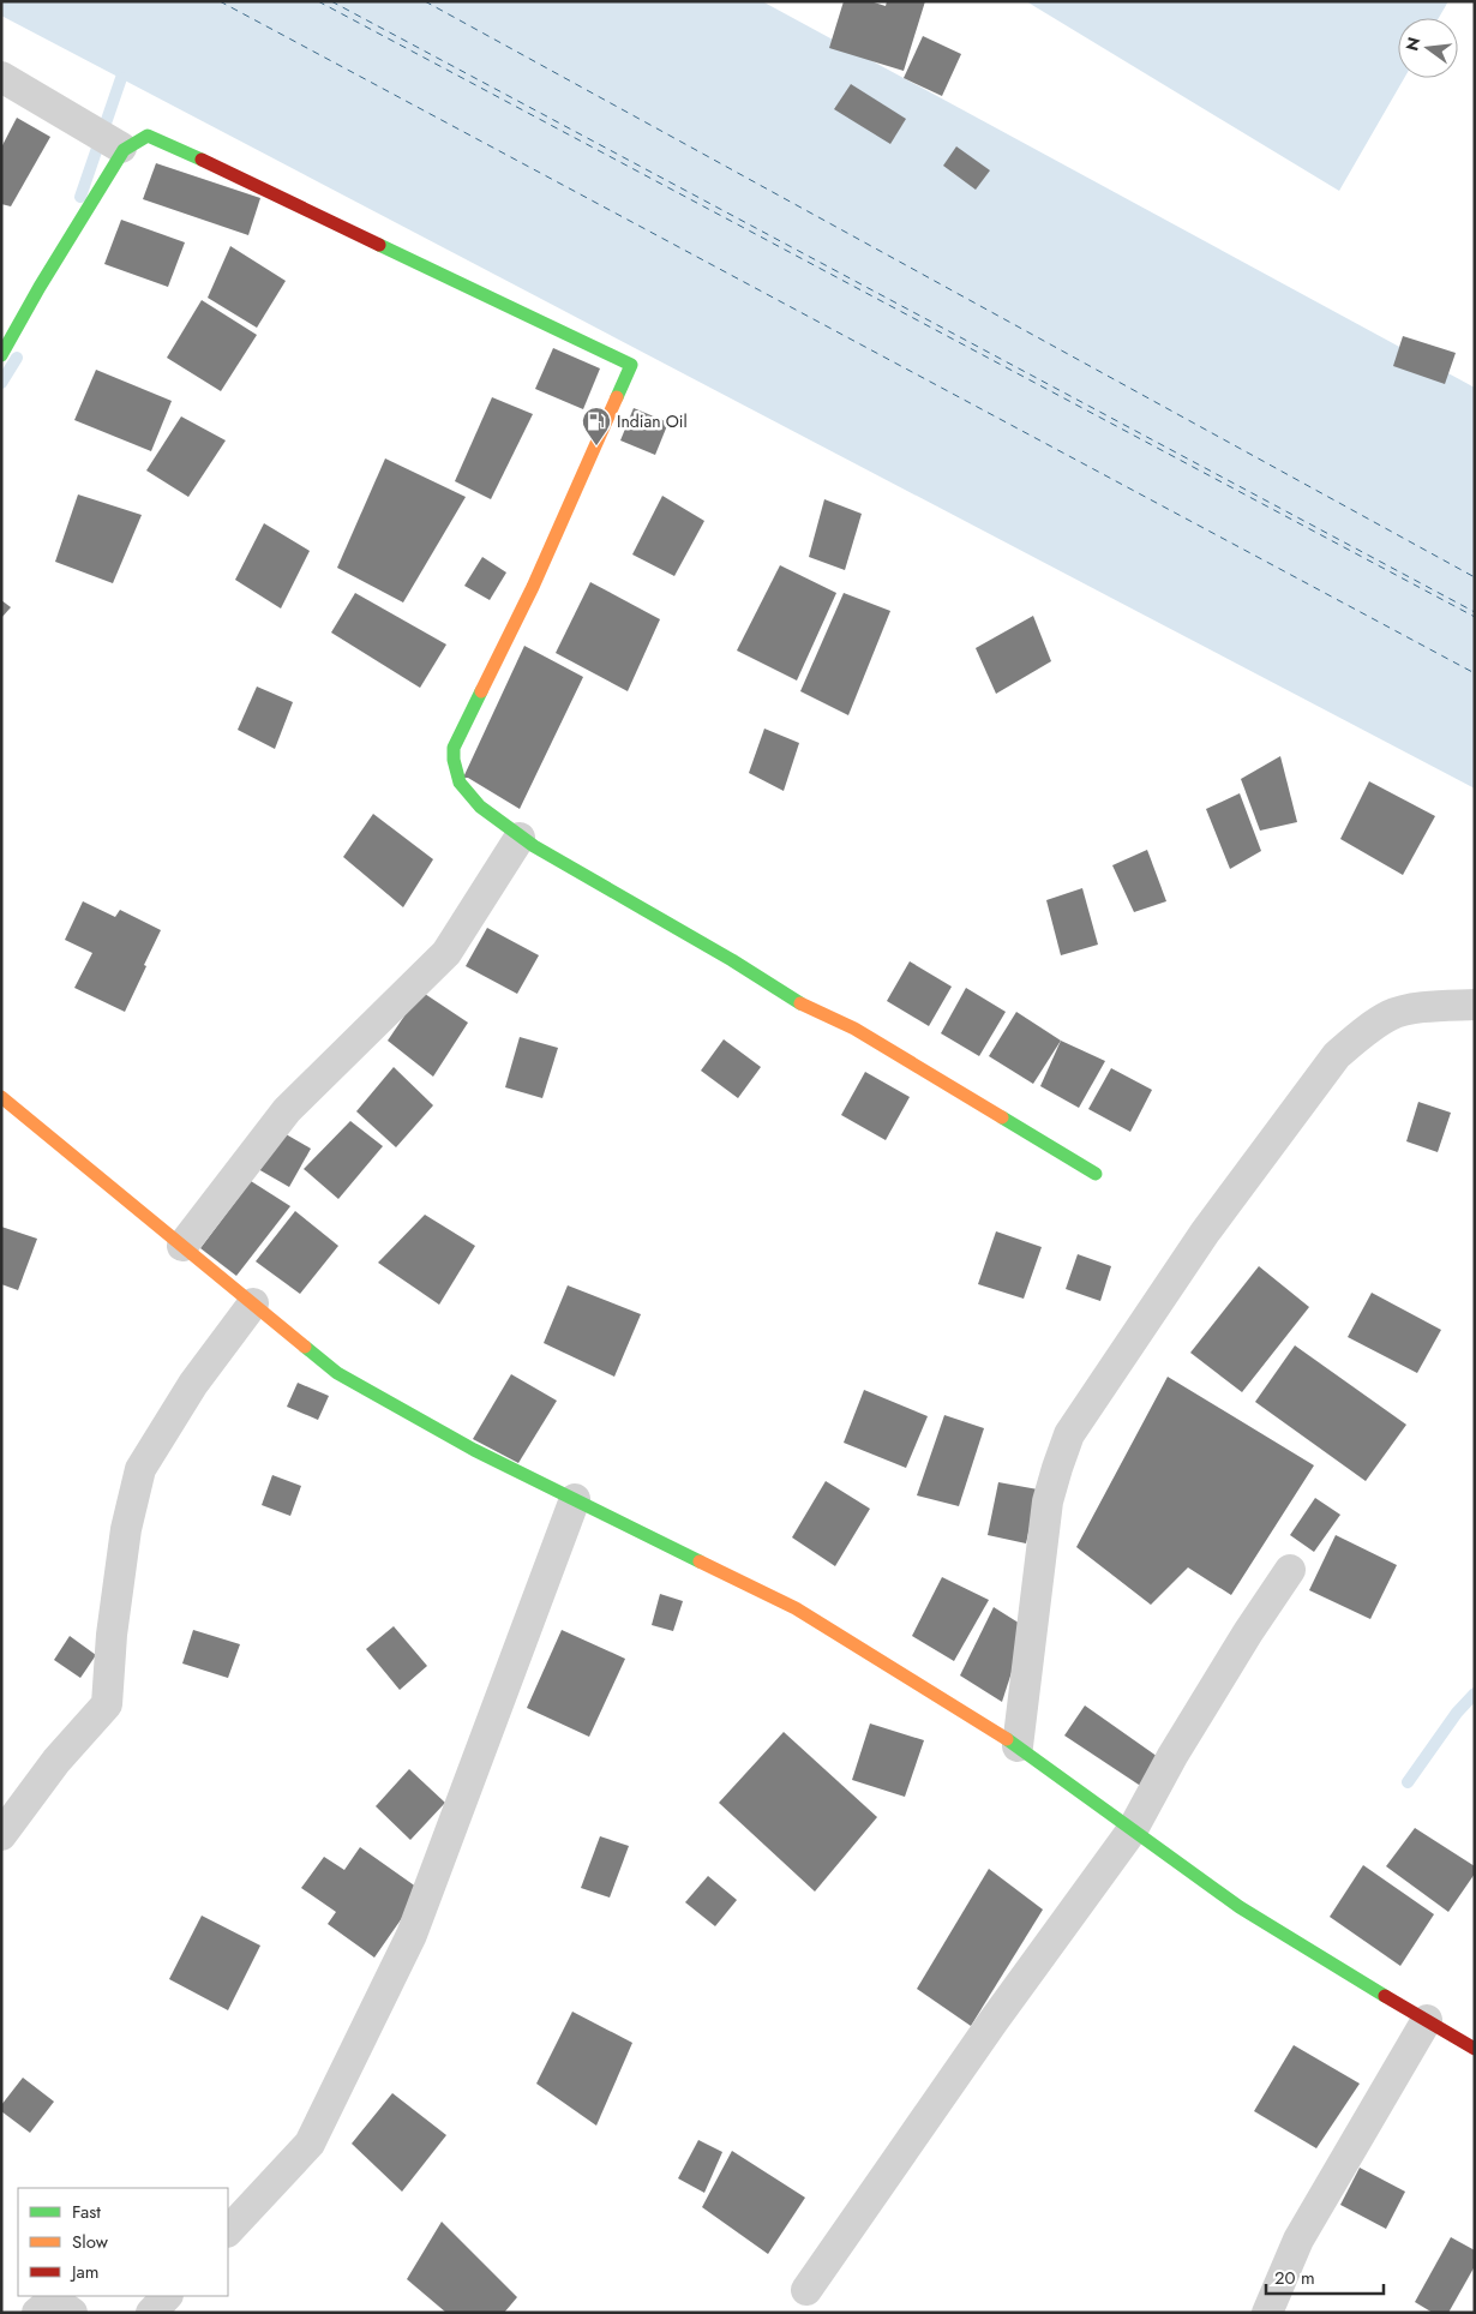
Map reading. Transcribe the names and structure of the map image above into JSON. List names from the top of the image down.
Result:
{
  "places": {
    "fuel station": ["Indian Oil"]
  },
  "legend": ["Fast", "Slow", "Jam"],
  "scale_bar": "20 m",
  "north": "left"
}
